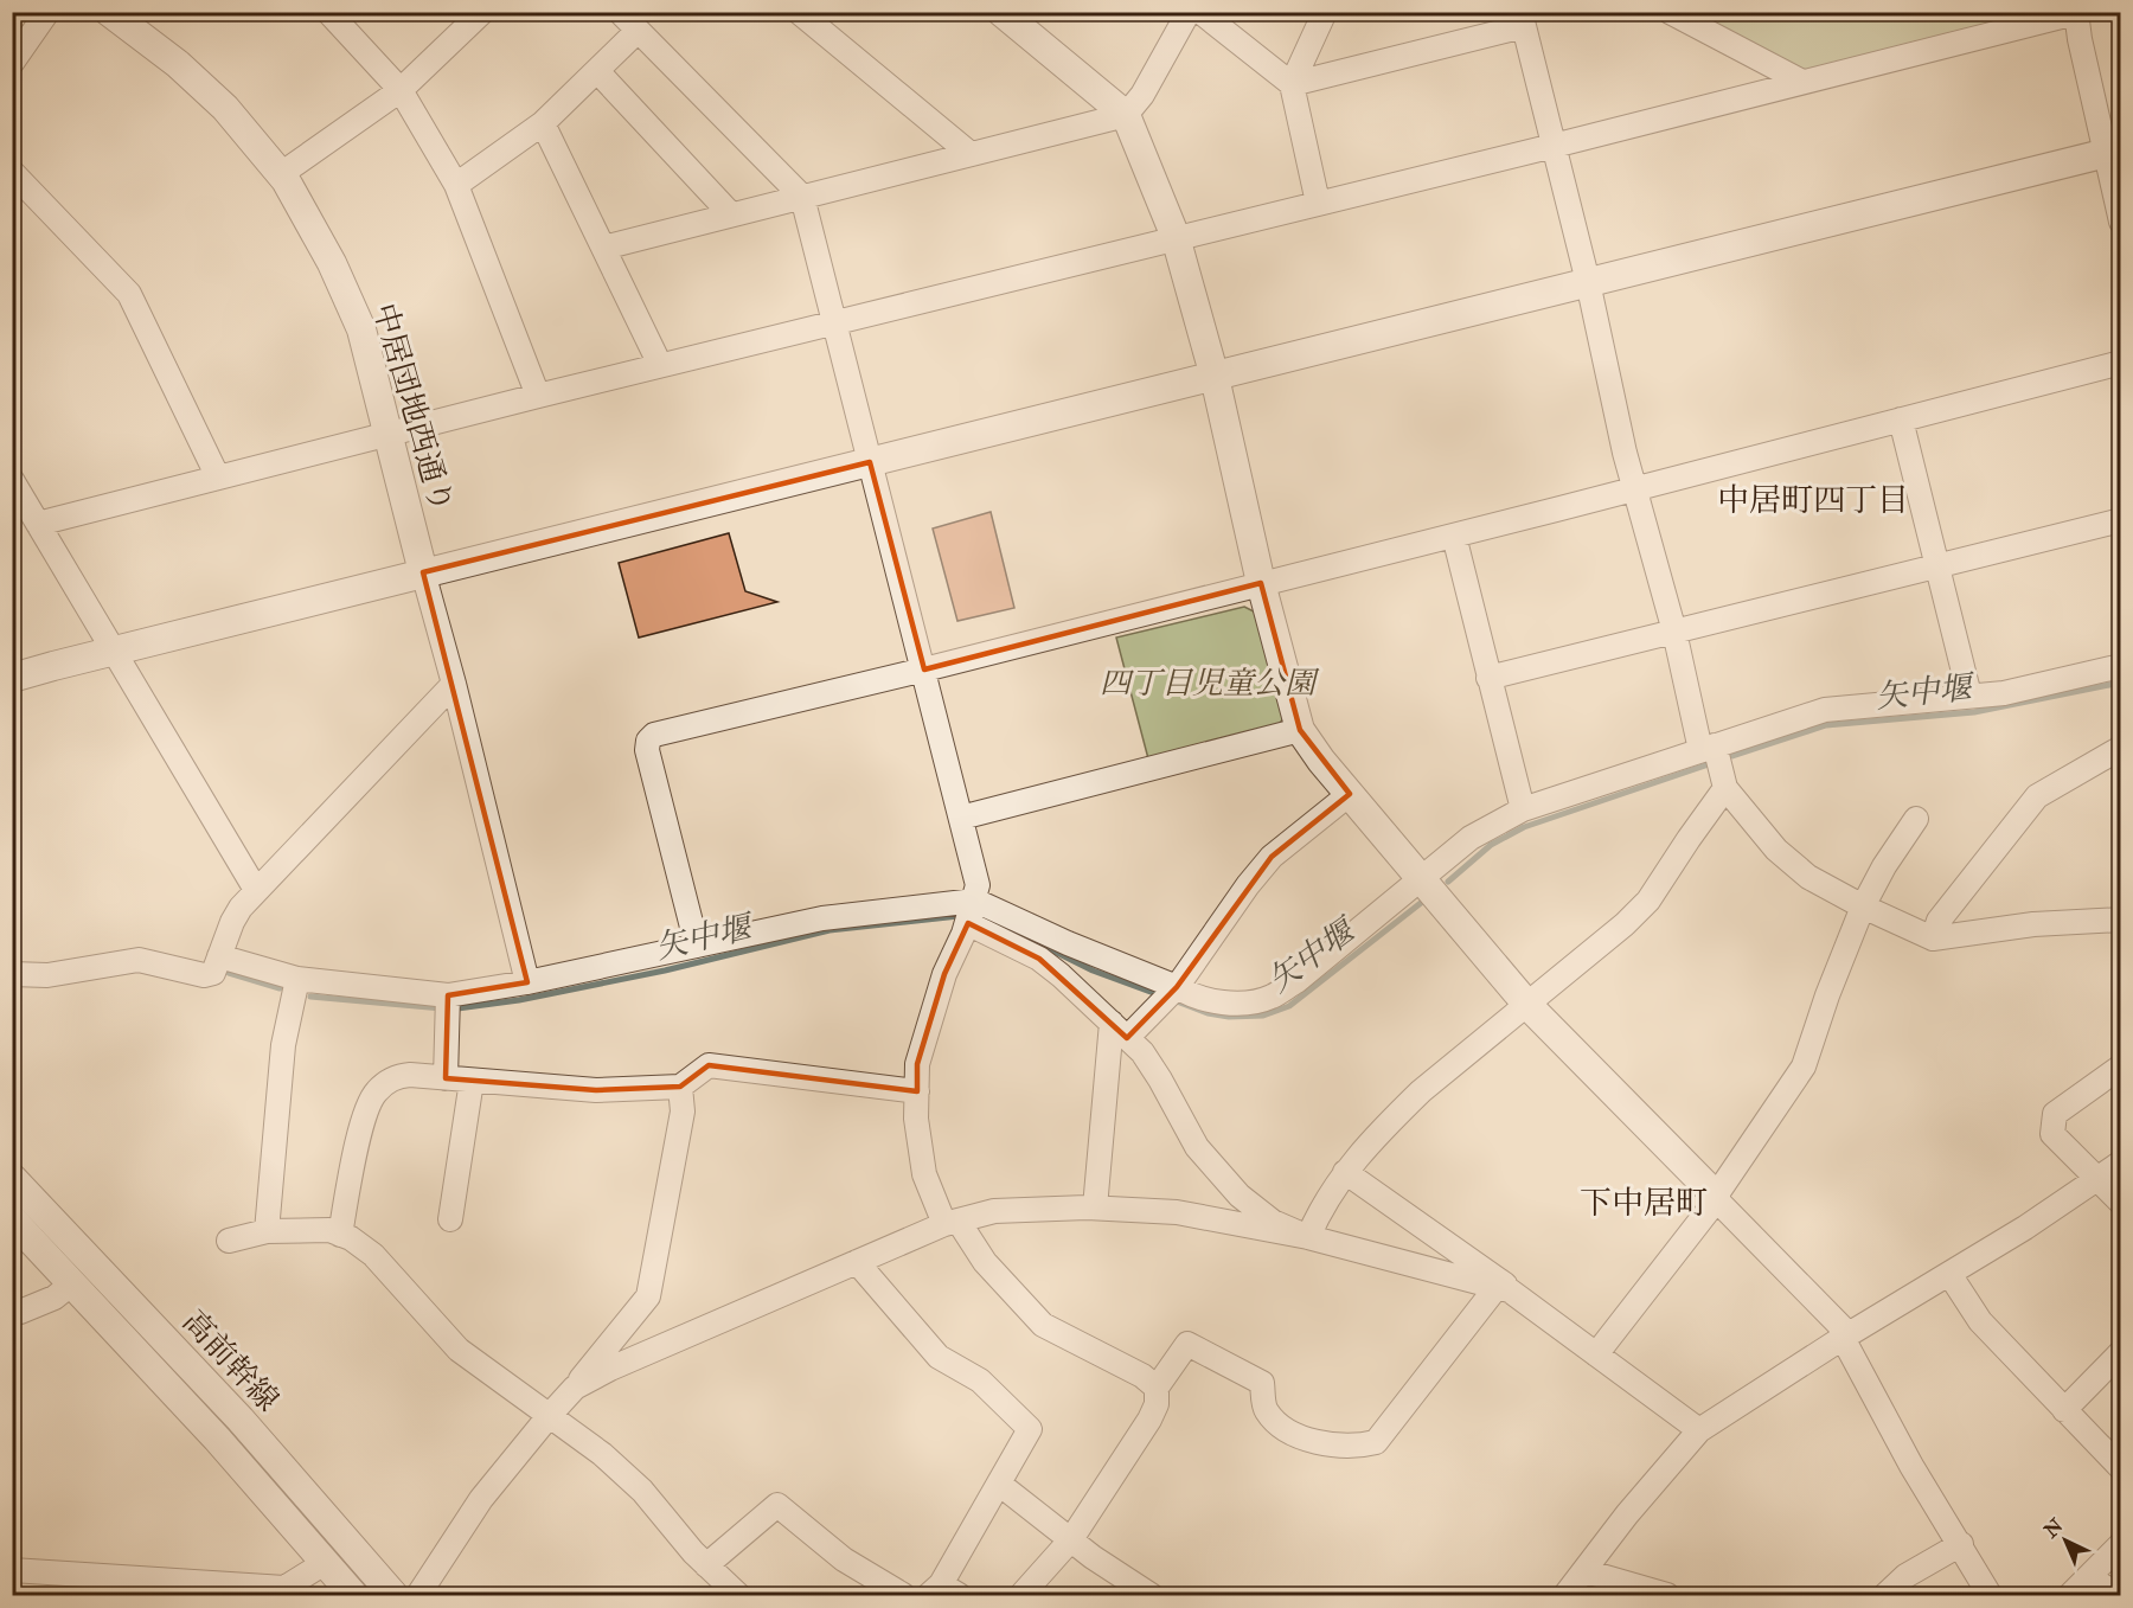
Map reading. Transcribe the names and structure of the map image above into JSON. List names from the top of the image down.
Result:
{
  "streets": {
    "street": ["中居団地西通り", "高前幹線"]
  },
  "districts": ["中居町四丁目", "下中居町"],
  "water": ["矢中堰"],
  "parks": ["四丁目児童公園"],
  "north": "top left"
}
